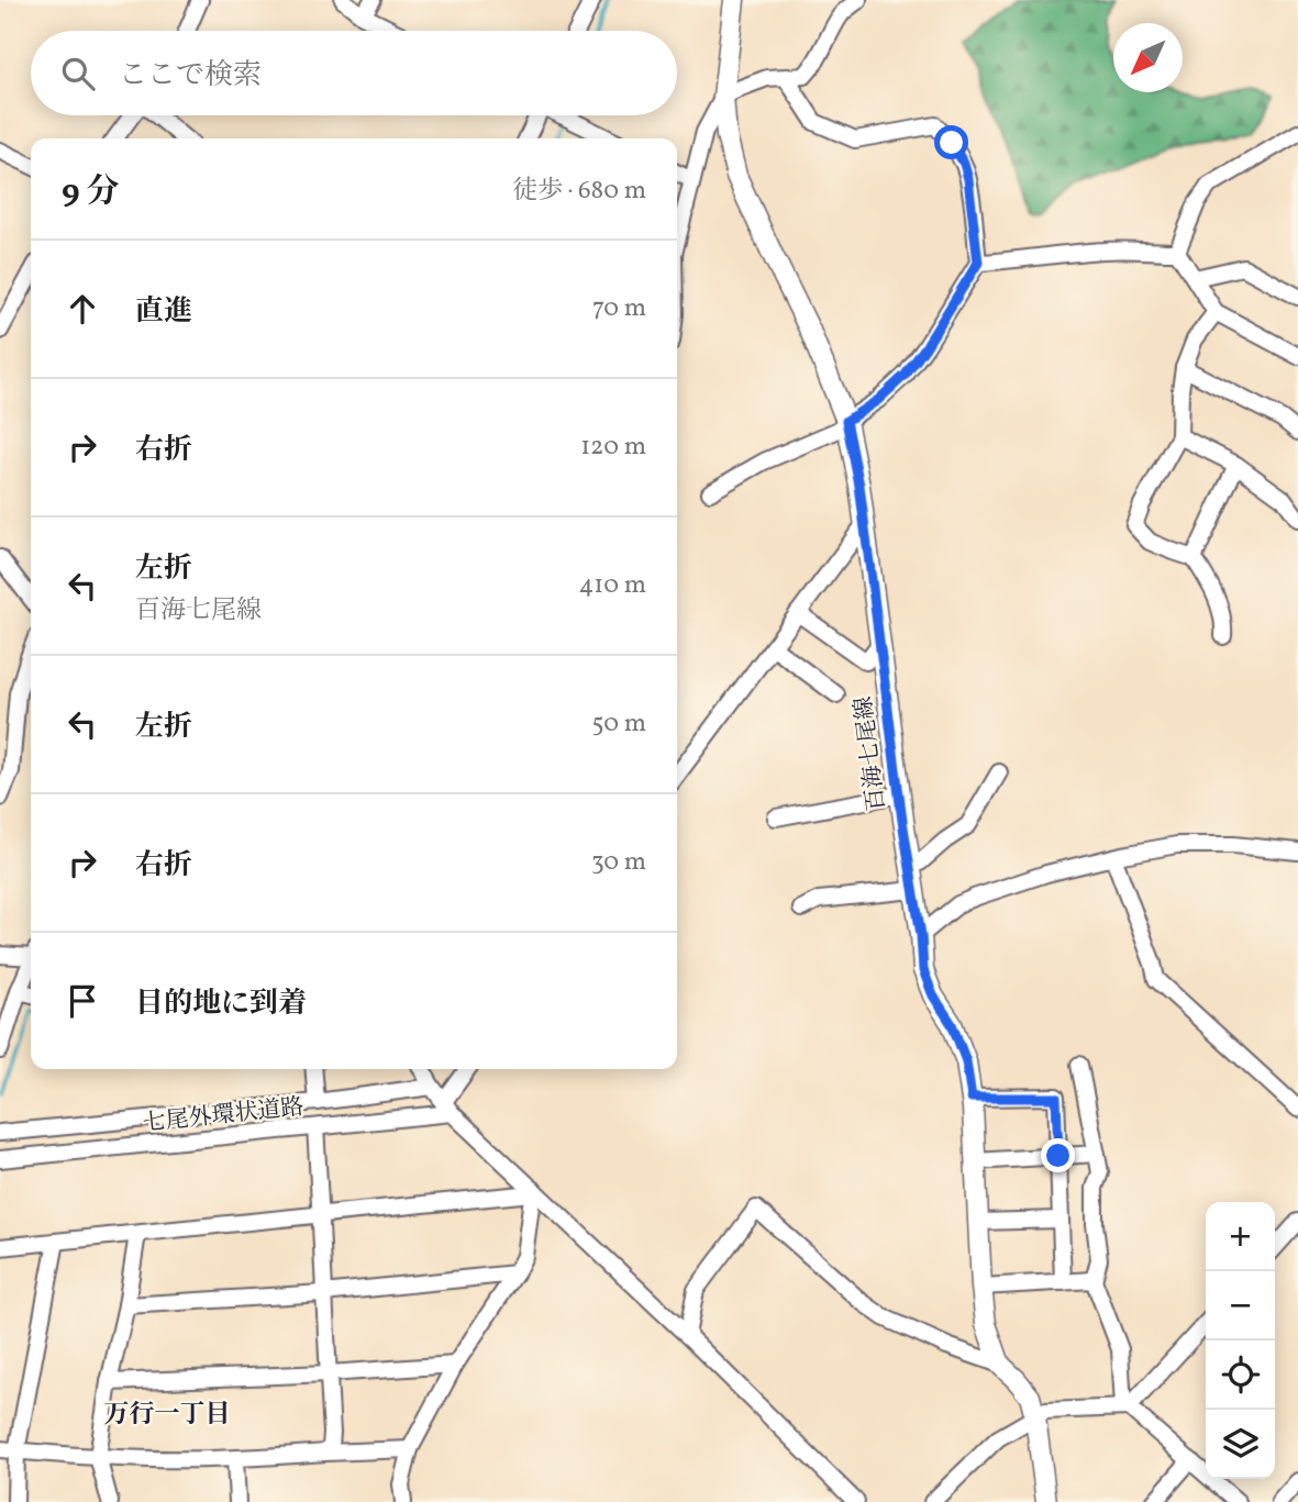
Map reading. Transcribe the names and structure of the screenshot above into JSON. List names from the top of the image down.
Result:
{
  "streets": {
    "main road": ["百海七尾線"],
    "street": ["七尾外環状道路"]
  },
  "districts": ["万行一丁目"],
  "north": "bottom left",
  "page": {
    "search": "ここで検索",
    "heading": ["9 分", "徒歩 · 680 m"],
    "list": [
      ["直進", "70 m"],
      ["右折", "120 m"],
      ["左折", "百海七尾線", "410 m"],
      ["左折", "50 m"],
      ["右折", "30 m"],
      "目的地に到着"
    ],
    "map_buttons": ["+", "−"]
  }
}
